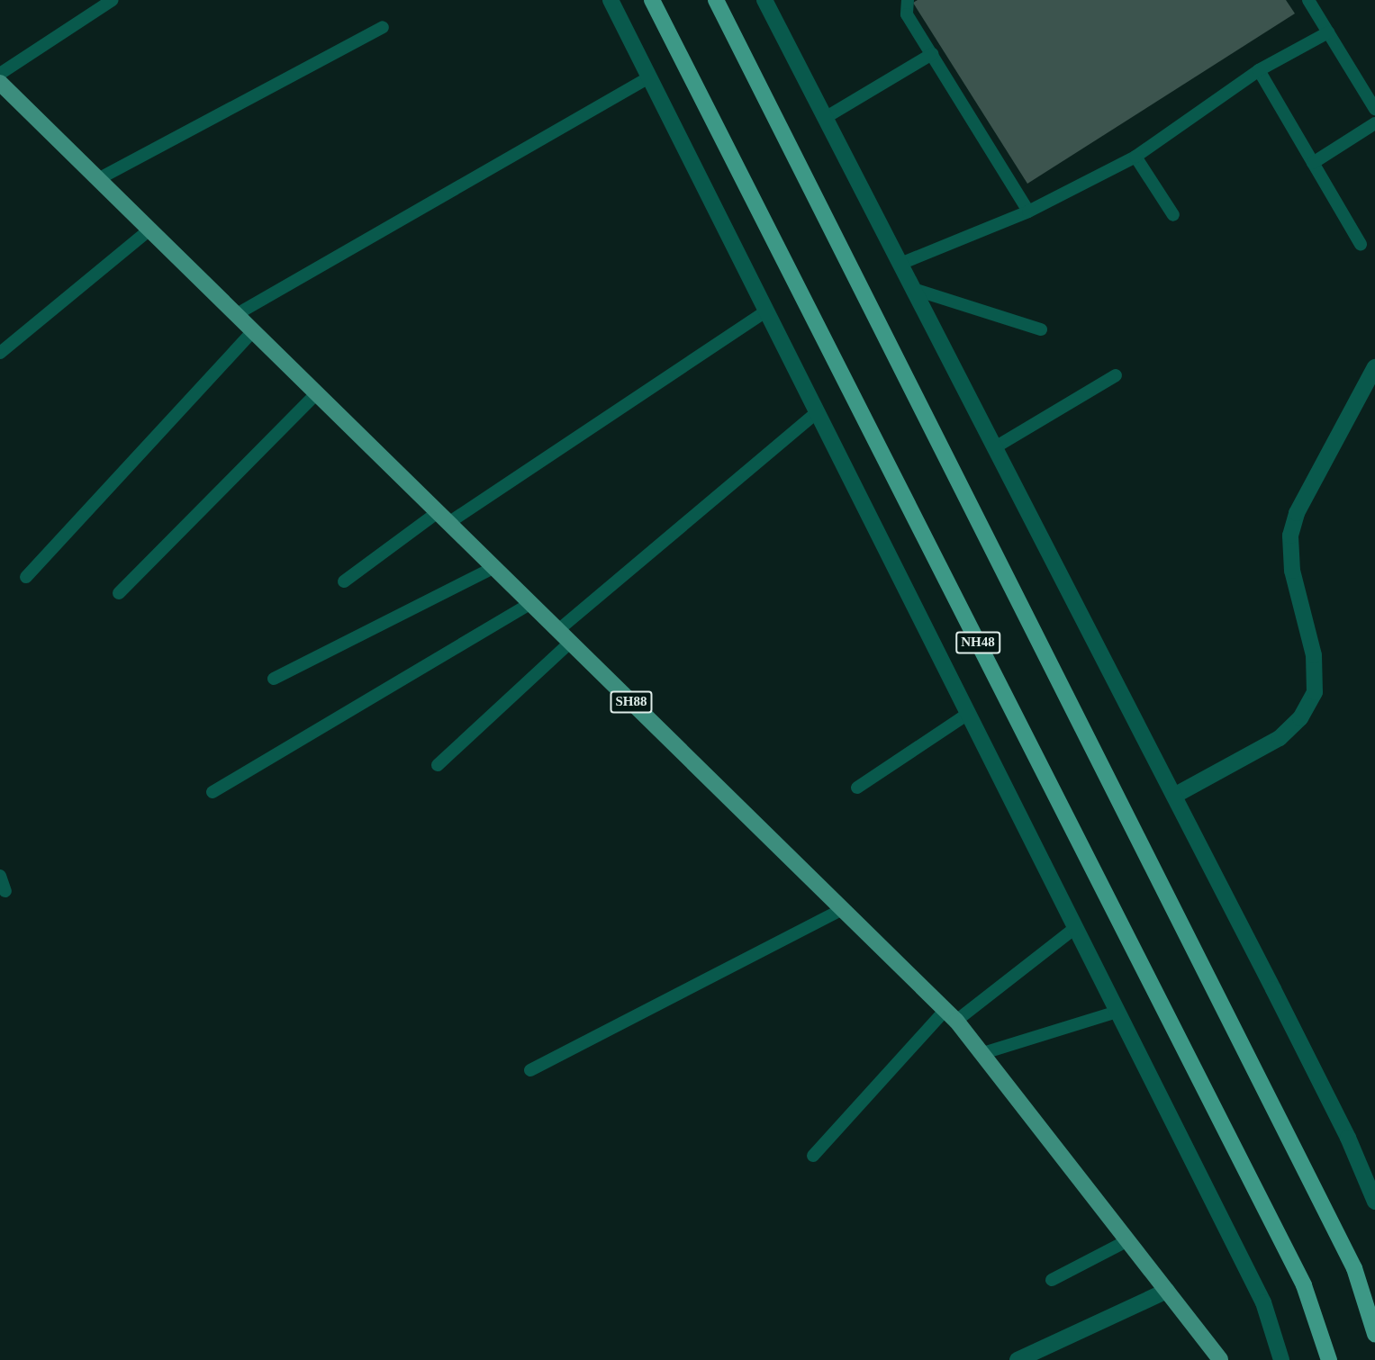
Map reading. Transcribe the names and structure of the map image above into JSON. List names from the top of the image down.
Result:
{
  "streets": {
    "highway": ["NH48"],
    "main road": ["SH88"]
  }
}
